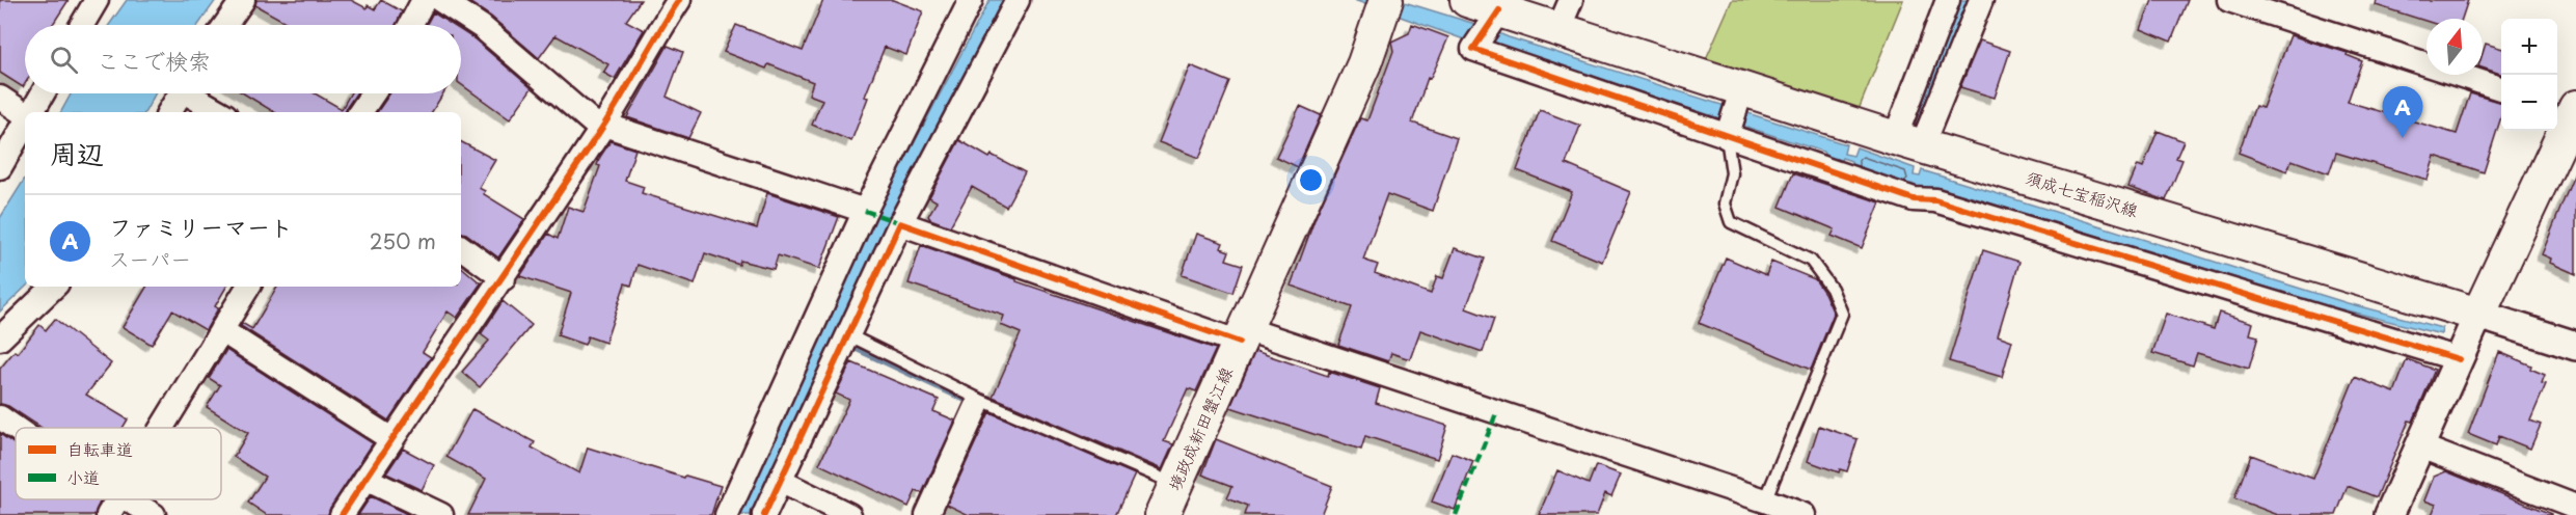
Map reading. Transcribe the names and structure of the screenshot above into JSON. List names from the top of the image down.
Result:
{
  "streets": {
    "main road": ["須成七宝稲沢線", "境政成新田蟹江線"]
  },
  "legend": ["自転車道", "小道"],
  "north": "top",
  "page": {
    "map_buttons": ["+", "−"],
    "search": "ここで検索",
    "pins": "A",
    "heading": "周辺",
    "list": [
      {
        "mark": "A",
        "name": "ファミリーマート",
        "note": "スーパー",
        "value": "250 m"
      }
    ]
  }
}
